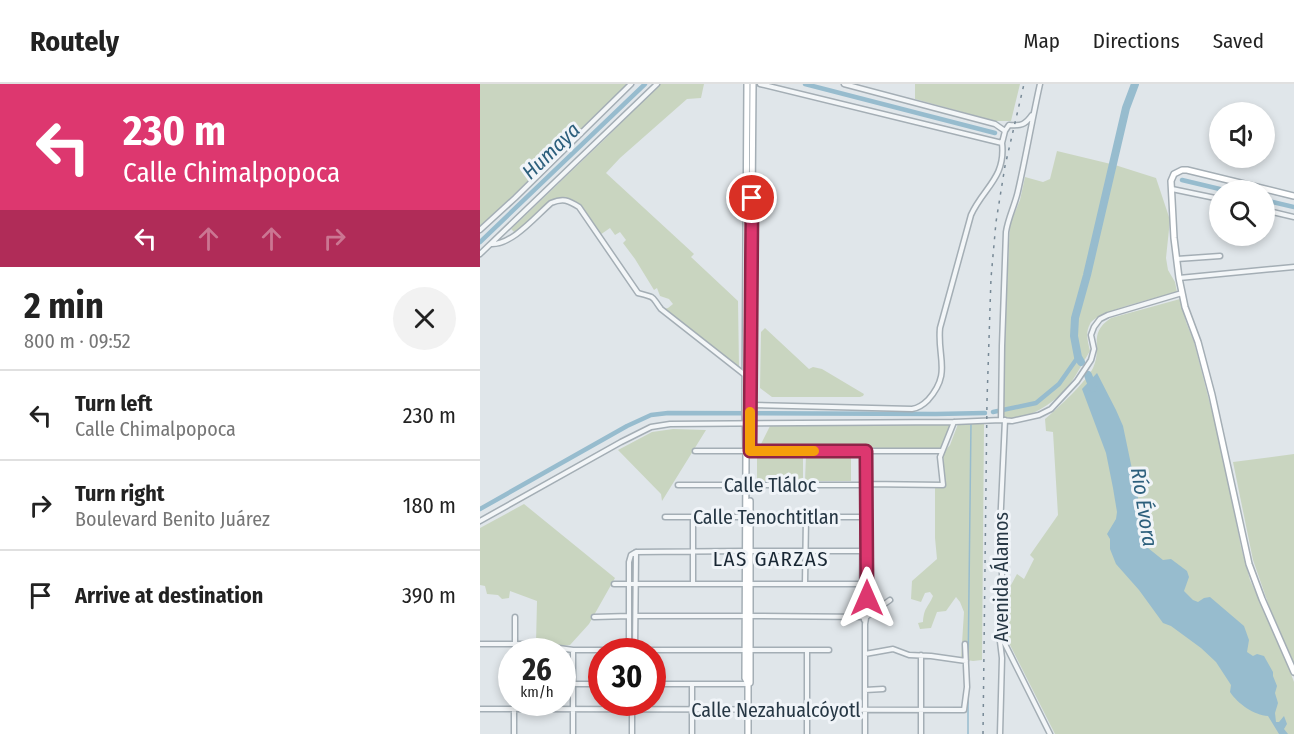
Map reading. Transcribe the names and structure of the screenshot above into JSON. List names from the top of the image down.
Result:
{
  "streets": {
    "street": [
      "Calle Tláloc",
      "Calle Tenochtitlan",
      "Avenida Álamos",
      "Calle Nezahualcóyotl"
    ]
  },
  "districts": ["LAS GARZAS"],
  "water": ["Humaya", "Río Évora"],
  "page": {
    "header": "Routely",
    "nav": ["Map", "Directions", "Saved"],
    "turn": ["230 m", "Calle Chimalpopoca"],
    "heading": ["2 min", "800 m · 09:52"],
    "list": [
      {
        "name": "Turn left",
        "note": "Calle Chimalpopoca",
        "value": "230 m"
      },
      {
        "name": "Turn right",
        "note": "Boulevard Benito Juárez",
        "value": "180 m"
      },
      {
        "name": "Arrive at destination",
        "value": "390 m"
      }
    ],
    "speed": "26 km/h",
    "limit": "30"
  }
}
